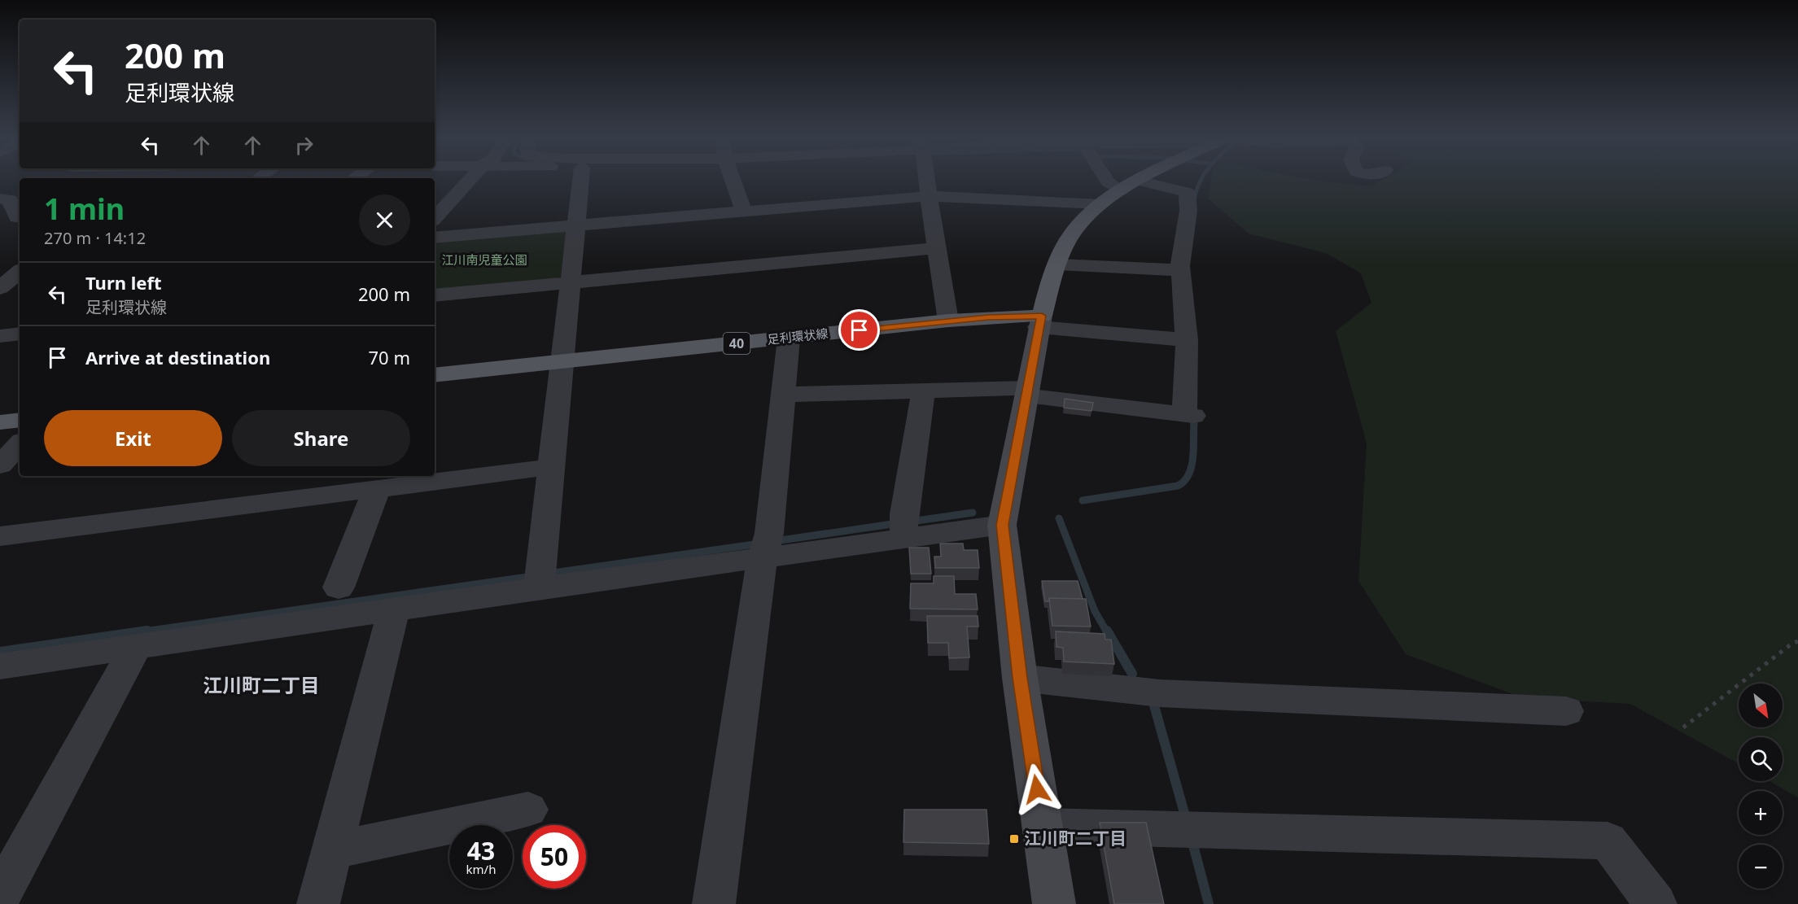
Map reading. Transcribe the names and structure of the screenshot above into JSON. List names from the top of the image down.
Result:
{
  "streets": {
    "main road": ["足利環状線", "40"]
  },
  "districts": ["江川町二丁目"],
  "parks": ["江川南児童公園"],
  "places": {
    "transit": ["江川町二丁目"]
  },
  "north": "bottom right",
  "page": {
    "turn": ["200 m", "足利環状線"],
    "heading": ["1 min", "270 m · 14:12"],
    "list": [
      {
        "name": "Turn left",
        "note": "足利環状線",
        "value": "200 m"
      },
      {
        "name": "Arrive at destination",
        "value": "70 m"
      }
    ],
    "buttons": ["Exit", "Share"],
    "map_buttons": ["+", "−"],
    "speed": "43 km/h",
    "limit": "50"
  }
}
